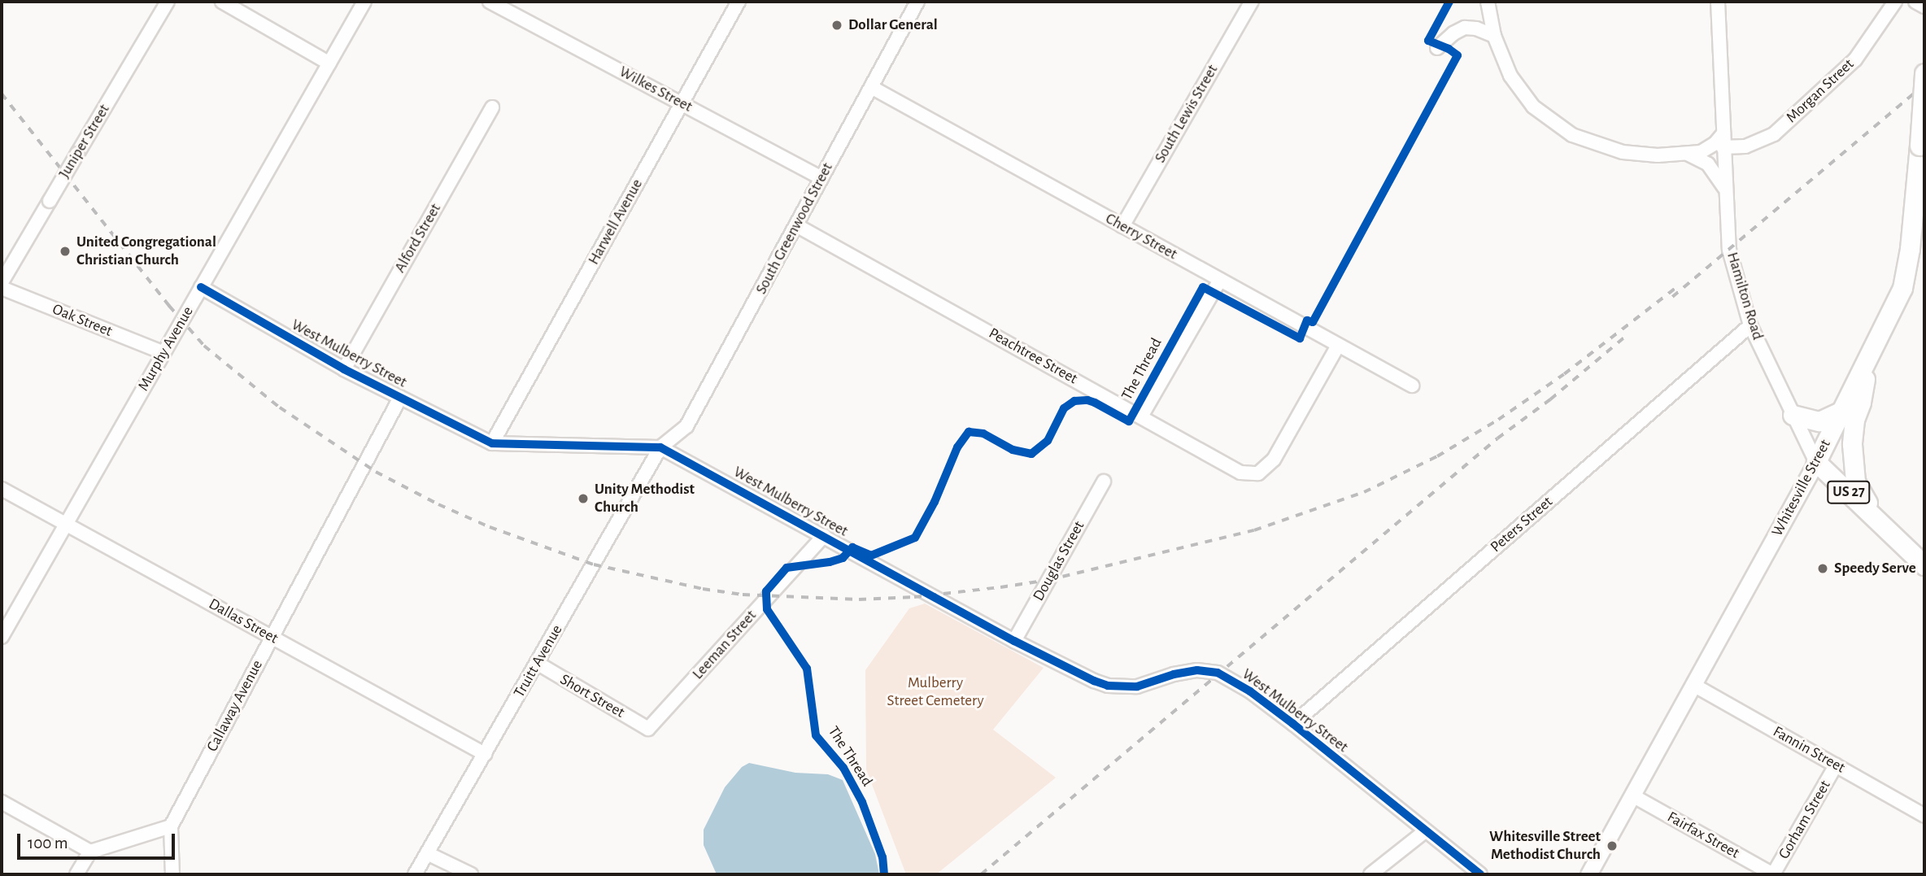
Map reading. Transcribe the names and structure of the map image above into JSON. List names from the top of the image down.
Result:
{
  "streets": {
    "highway": ["Hamilton Road", "Whitesville Street", "US 27"],
    "street": [
      "Wilkes Street",
      "Morgan Street",
      "South Lewis Street",
      "Juniper Street",
      "Harwell Avenue",
      "South Greenwood Street",
      "Cherry Street",
      "Alford Street",
      "Oak Street",
      "Murphy Avenue",
      "West Mulberry Street",
      "Peachtree Street",
      "Peters Street",
      "Douglas Street",
      "Dallas Street",
      "Leeman Street",
      "Truitt Avenue",
      "Short Street",
      "Callaway Avenue",
      "Fannin Street",
      "Gorham Street",
      "Fairfax Street"
    ],
    "cycle path": ["The Thread"]
  },
  "crossings": [
    ["Wilkes Street", "Harwell Avenue"],
    ["Wilkes Street", "South Greenwood Street"],
    ["Morgan Street", "Hamilton Road"],
    ["South Lewis Street", "Cherry Street"],
    ["Harwell Avenue", "West Mulberry Street"],
    ["South Greenwood Street", "Cherry Street"],
    ["South Greenwood Street", "West Mulberry Street"],
    ["South Greenwood Street", "Peachtree Street"],
    ["South Greenwood Street", "Truitt Avenue"],
    ["Cherry Street", "Peachtree Street"],
    ["Alford Street", "West Mulberry Street"],
    ["Hamilton Road", "Whitesville Street"],
    ["Hamilton Road", "Peters Street"],
    ["Oak Street", "Murphy Avenue"],
    ["Murphy Avenue", "West Mulberry Street"],
    ["Murphy Avenue", "Dallas Street"],
    ["West Mulberry Street", "Peters Street"],
    ["West Mulberry Street", "Douglas Street"],
    ["West Mulberry Street", "Leeman Street"],
    ["West Mulberry Street", "Truitt Avenue"],
    ["West Mulberry Street", "Callaway Avenue"],
    ["Whitesville Street", "Fannin Street"],
    ["Whitesville Street", "Fairfax Street"],
    ["Dallas Street", "Truitt Avenue"],
    ["Dallas Street", "Callaway Avenue"],
    ["Leeman Street", "Short Street"],
    ["Truitt Avenue", "Short Street"],
    ["Fannin Street", "Gorham Street"],
    ["Gorham Street", "Fairfax Street"]
  ],
  "parks": ["Mulberry Street Cemetery"],
  "places": [
    "Dollar General",
    "United Congregational Christian Church",
    "Unity Methodist Church",
    "Speedy Serve",
    "Whitesville Street Methodist Church"
  ],
  "scale_bar": "100 m"
}
